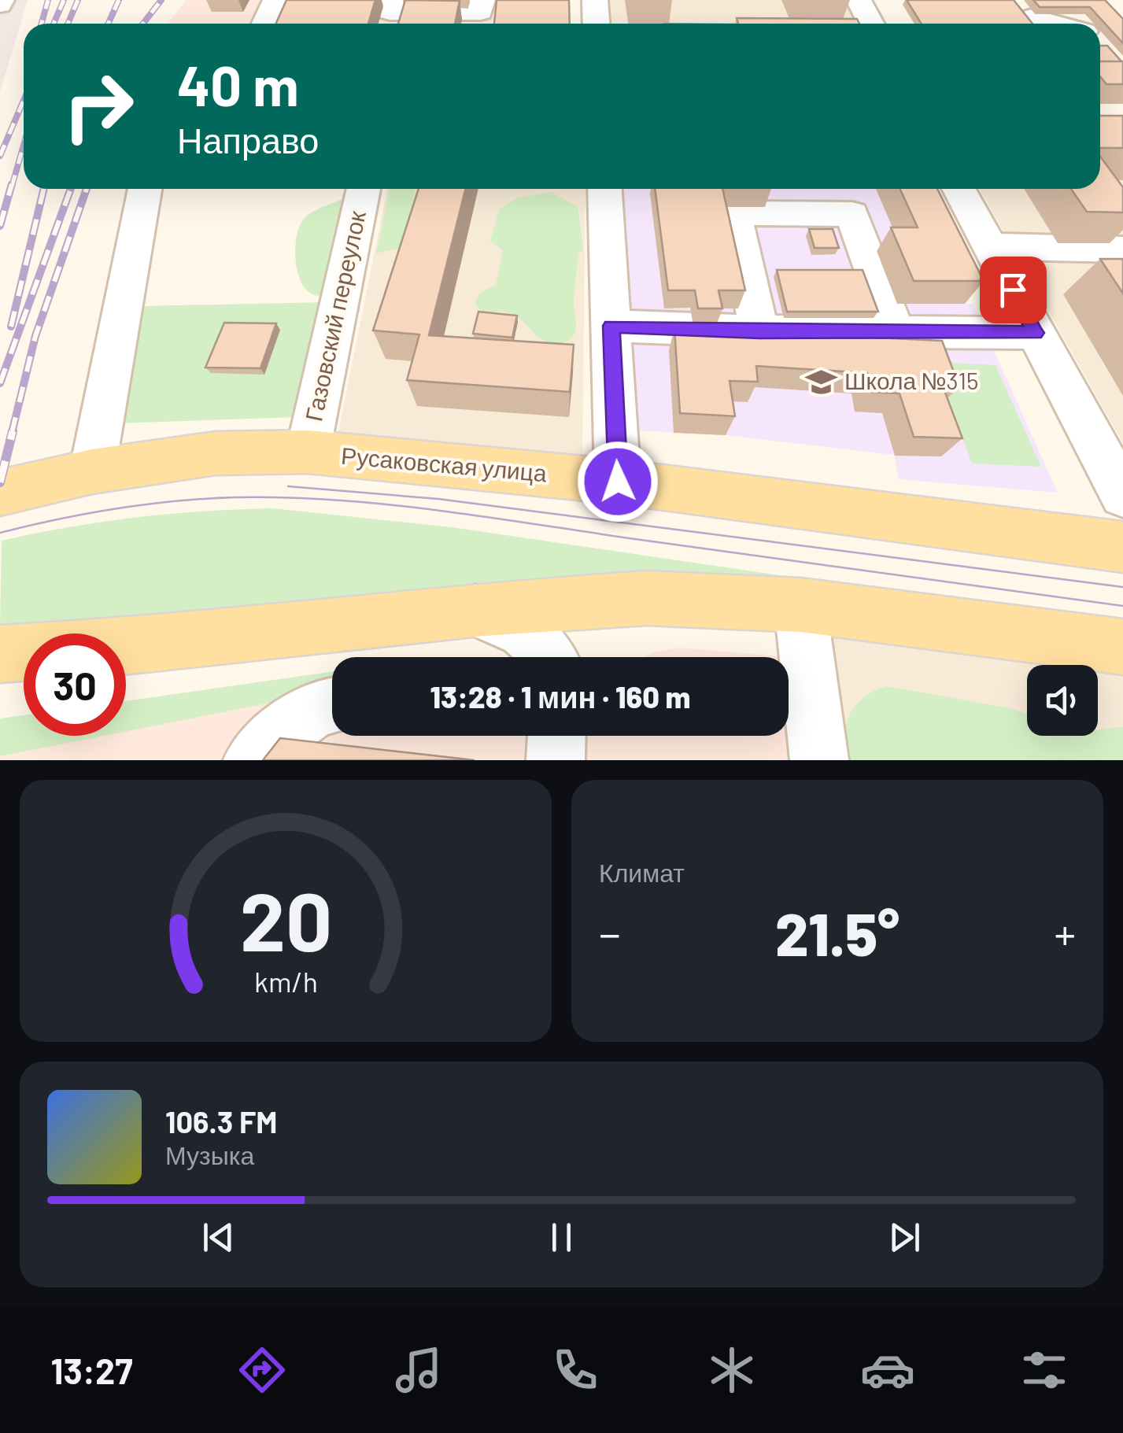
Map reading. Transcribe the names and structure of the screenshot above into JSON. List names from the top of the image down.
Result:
{
  "streets": {
    "main road": ["Русаковская улица"],
    "street": ["Газовский переулок"]
  },
  "crossings": [
    ["Газовский переулок", "Русаковская улица"]
  ],
  "places": {
    "school or university": ["Школа №315"]
  },
  "page": {
    "turn": ["40 m", "Направо"],
    "limit": "30",
    "trip": "13:28 · 1 мин · 160 m",
    "tile": "Климат",
    "heat": ["−", "21.5°", "+"],
    "song": ["106.3 FM", "Музыка"],
    "tabs": "13:27",
    "gauge": ["20", "km/h"]
  }
}
